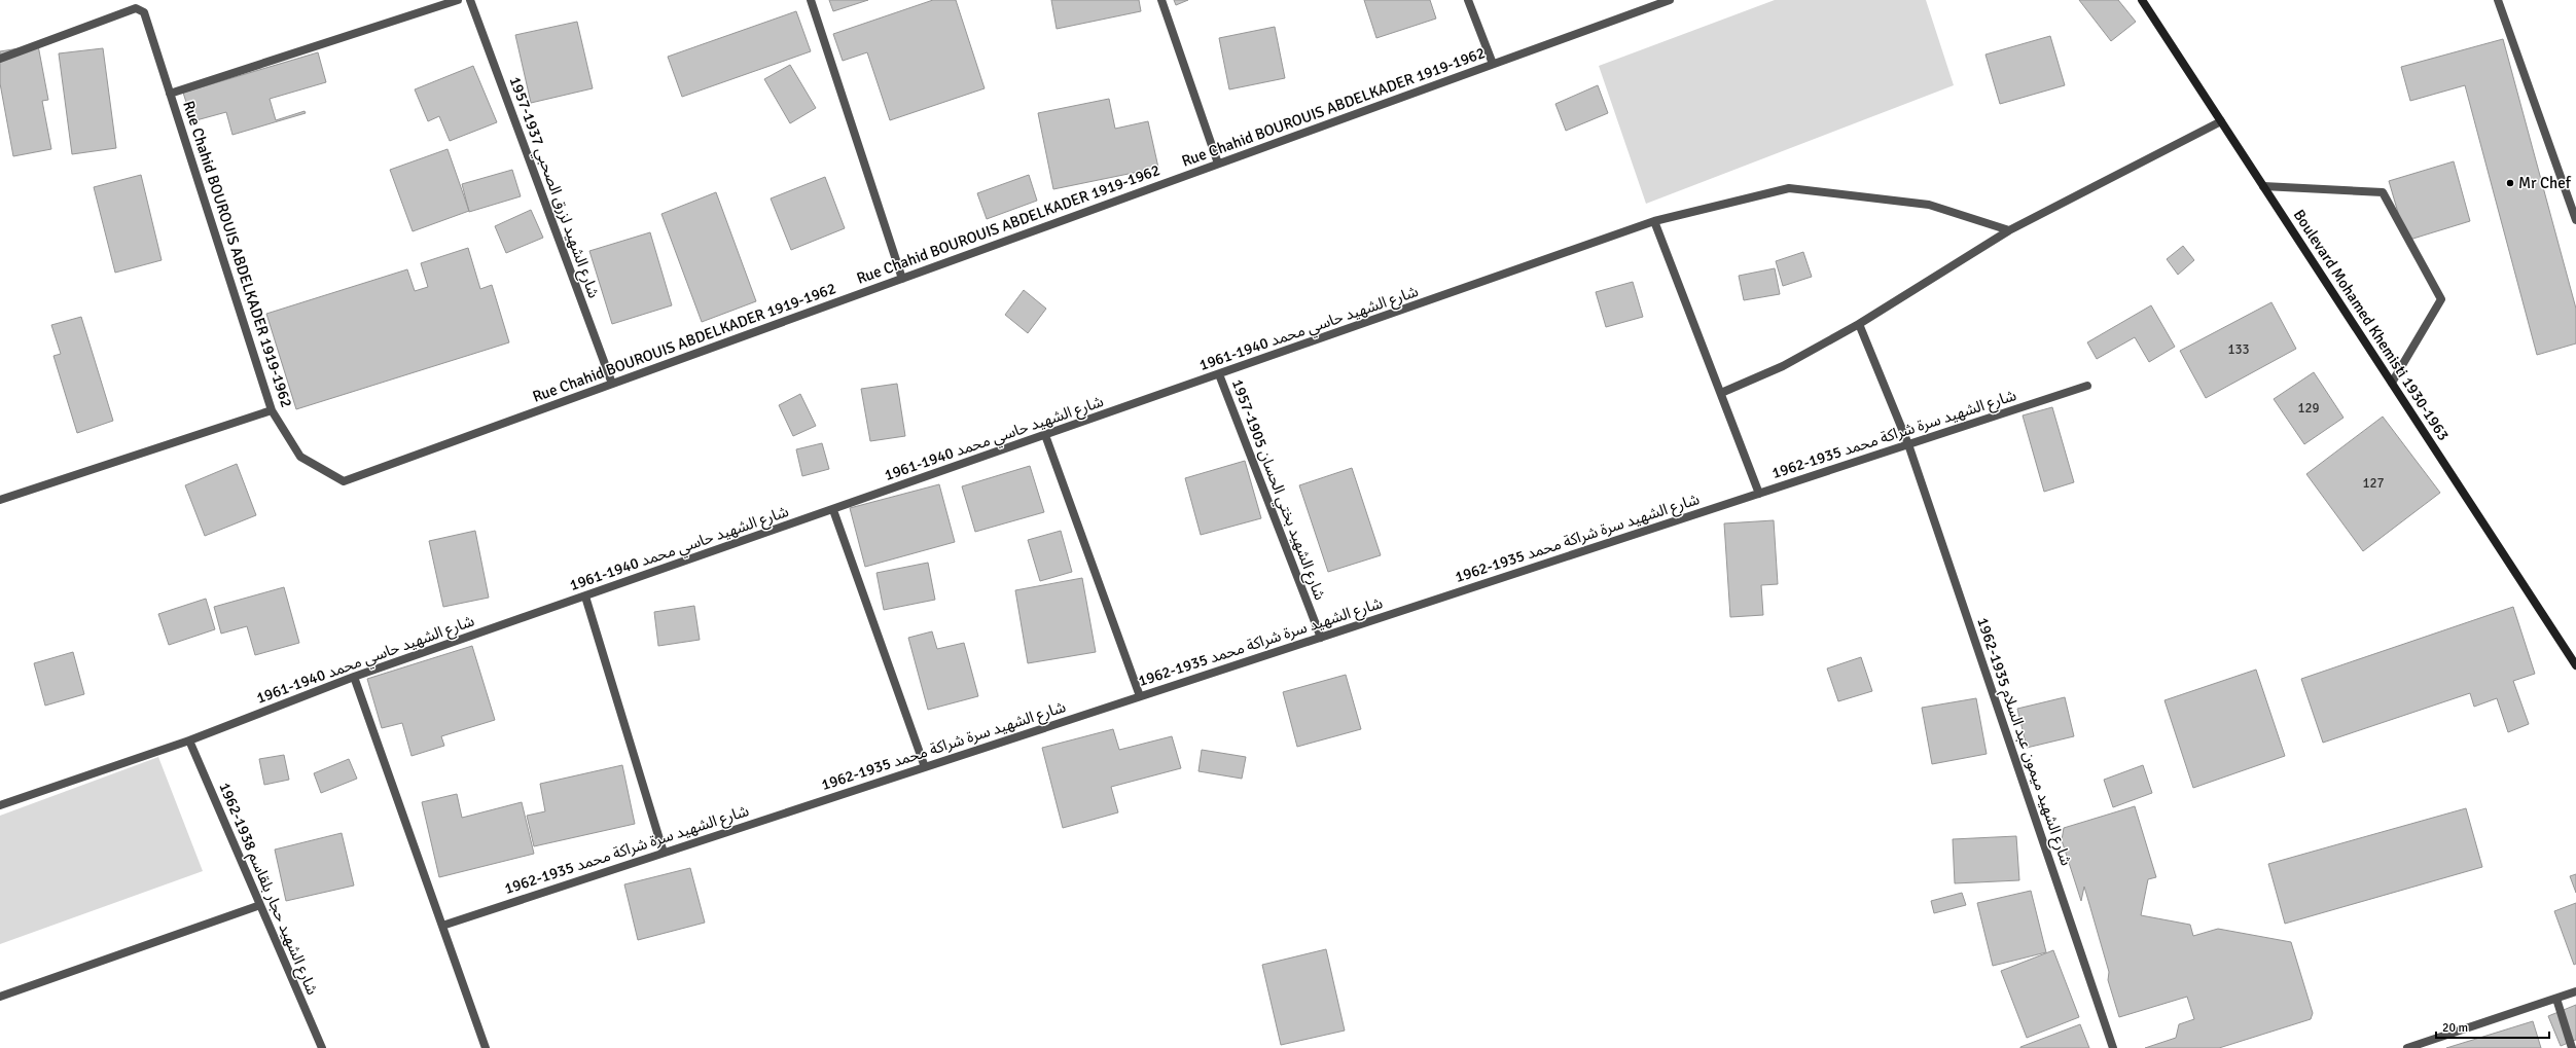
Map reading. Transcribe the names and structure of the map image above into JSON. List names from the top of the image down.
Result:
{
  "streets": {
    "main road": ["Boulevard Mohamed Khemisti 1930-1963"],
    "street": [
      "Rue Chahid BOUROUIS ABDELKADER 1919-1962",
      "شارع الشهيد لزرق الصحبي 1937-1957",
      "شارع الشهيد حاسي محمد 1940-1961",
      "شارع الشهيد سرة شراكة محمد 1935-1962",
      "شارع الشهيد بختي الحسان 1905-1957",
      "شارع الشهيد ميمون عبد السلام 1935-1962",
      "شارع الشهيد حجار بلقاسم 1938-1962"
    ]
  },
  "crossings": [
    ["Rue Chahid BOUROUIS ABDELKADER 1919-1962", "شارع الشهيد لزرق الصحبي 1937-1957"],
    ["شارع الشهيد حاسي محمد 1940-1961", "شارع الشهيد بختي الحسان 1905-1957"],
    ["شارع الشهيد حاسي محمد 1940-1961", "شارع الشهيد حجار بلقاسم 1938-1962"],
    ["شارع الشهيد سرة شراكة محمد 1935-1962", "شارع الشهيد بختي الحسان 1905-1957"],
    ["شارع الشهيد سرة شراكة محمد 1935-1962", "شارع الشهيد ميمون عبد السلام 1935-1962"]
  ],
  "places": ["Mr Chef"],
  "house_numbers": ["133", "129", "127"],
  "scale_bar": "20 m"
}
